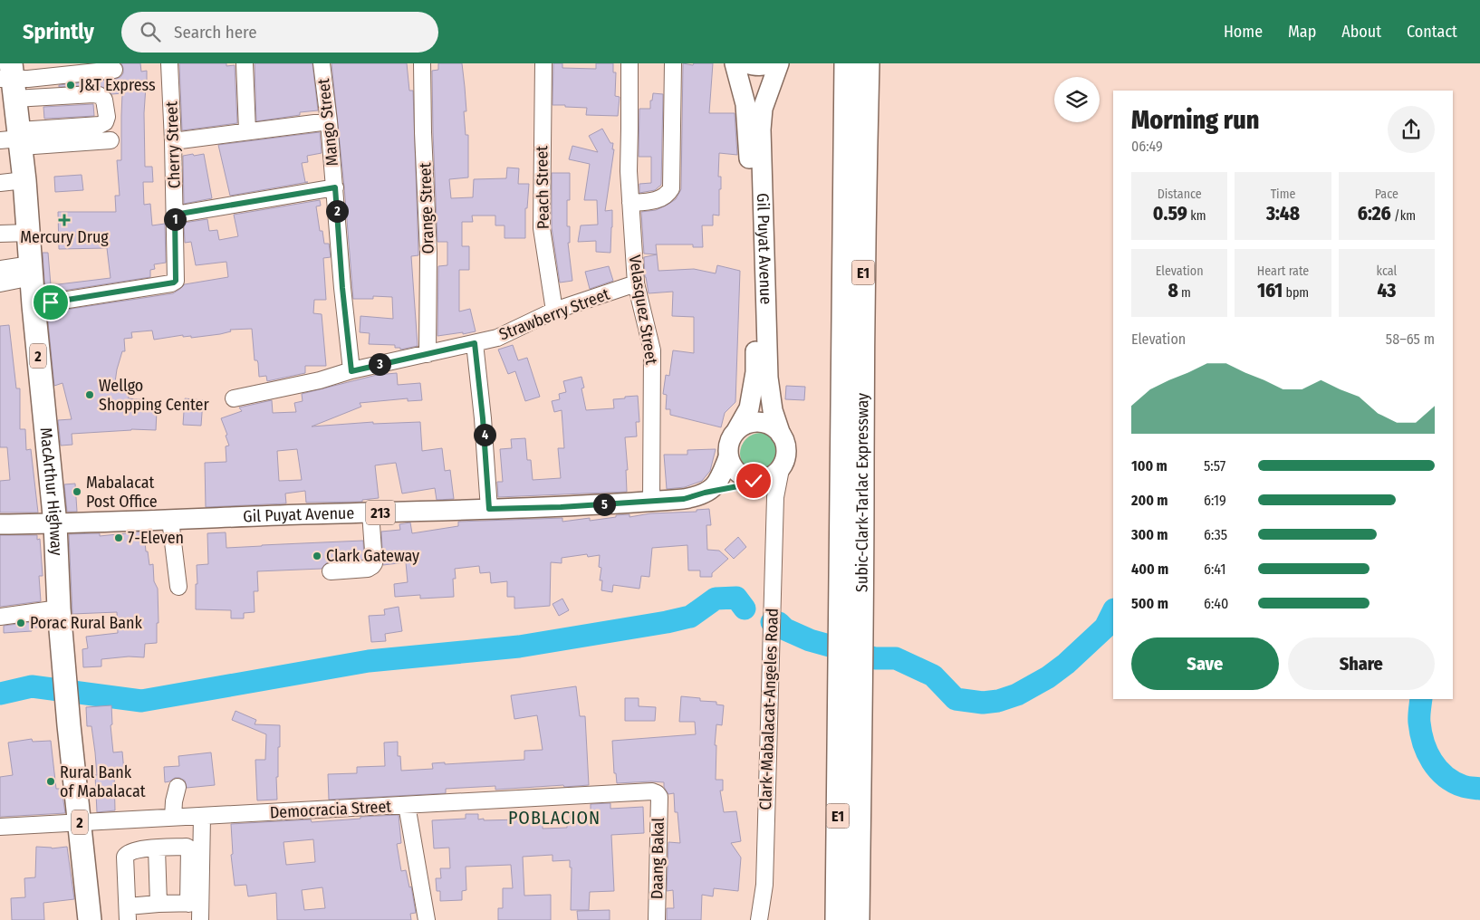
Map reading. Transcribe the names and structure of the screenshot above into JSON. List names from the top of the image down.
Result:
{
  "streets": {
    "highway": [
      "E1",
      "2",
      "MacArthur Highway",
      "Subic-Clark-Tarlac Expressway"
    ],
    "main road": ["Gil Puyat Avenue", "213"],
    "street": [
      "Mango Street",
      "Cherry Street",
      "Peach Street",
      "Orange Street",
      "Velasquez Street",
      "Strawberry Street",
      "Clark-Mabalacat-Angeles Road",
      "Democracia Street",
      "Daang Bakal"
    ]
  },
  "crossings": [
    ["Mango Street", "Strawberry Street"],
    ["Cherry Street", "MacArthur Highway"],
    ["Peach Street", "Strawberry Street"],
    ["Orange Street", "Strawberry Street"],
    ["Gil Puyat Avenue", "Velasquez Street"],
    ["Gil Puyat Avenue", "MacArthur Highway"],
    ["Gil Puyat Avenue", "213"],
    ["Gil Puyat Avenue", "Clark-Mabalacat-Angeles Road"],
    ["Velasquez Street", "Strawberry Street"],
    ["MacArthur Highway", "213"],
    ["MacArthur Highway", "Democracia Street"],
    ["213", "Clark-Mabalacat-Angeles Road"],
    ["Democracia Street", "Daang Bakal"]
  ],
  "districts": ["POBLACION"],
  "places": {
    "other": [
      "J&T Express",
      "Wellgo Shopping Center",
      "Mabalacat Post Office",
      "7-Eleven",
      "Clark Gateway",
      "Porac Rural Bank",
      "Rural Bank of Mabalacat"
    ],
    "health": ["Mercury Drug"]
  },
  "page": {
    "header": "Sprintly",
    "search": "Search here",
    "nav": [
      "Home",
      "Map",
      "About",
      "Contact"
    ],
    "heading": ["Morning run", "06:49"],
    "stats": [
      ["Distance", "0.59 km"],
      ["Time", "3:48"],
      ["Pace", "6:26 /km"],
      ["Elevation", "8 m"],
      ["Heart rate", "161 bpm"],
      ["kcal", "43"]
    ],
    "pins": [
      "2",
      "1",
      "3",
      "4",
      "5"
    ],
    "chart": ["Elevation", "58–65 m"],
    "list": [
      {
        "name": "100 m",
        "note": "5:57"
      },
      {
        "name": "200 m",
        "note": "6:19"
      },
      {
        "name": "300 m",
        "note": "6:35"
      },
      {
        "name": "400 m",
        "note": "6:41"
      },
      {
        "name": "500 m",
        "note": "6:40"
      }
    ],
    "buttons": ["Save", "Share"]
  }
}
